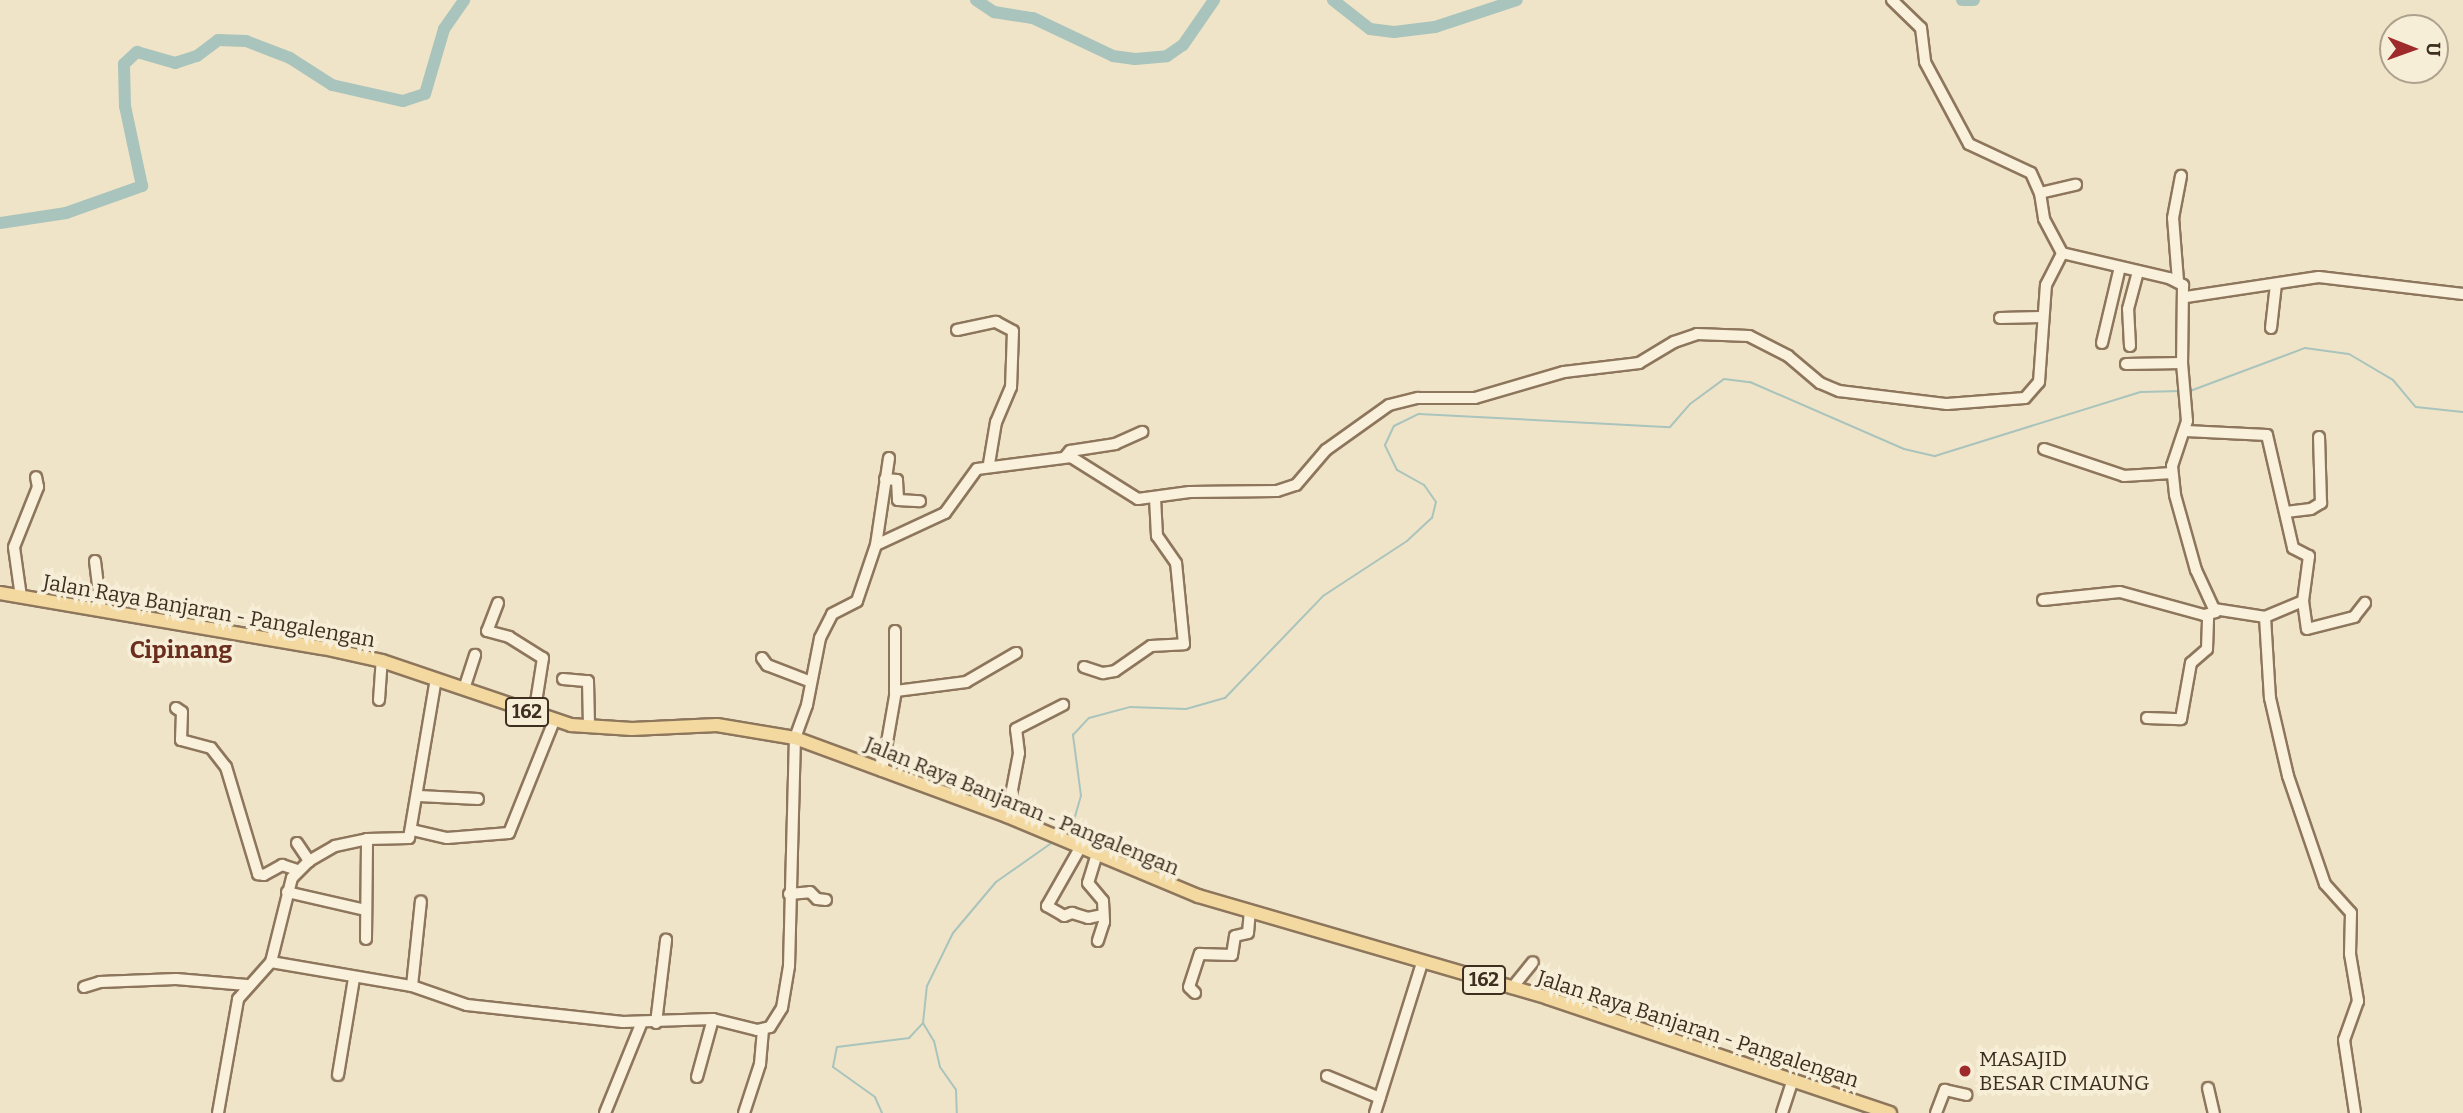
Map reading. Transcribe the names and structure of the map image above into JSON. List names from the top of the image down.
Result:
{
  "streets": {
    "main road": ["Jalan Raya Banjaran - Pangalengan", "162"]
  },
  "districts": ["Cipinang"],
  "places": ["MASAJID BESAR CIMAUNG"],
  "north": "right"
}
